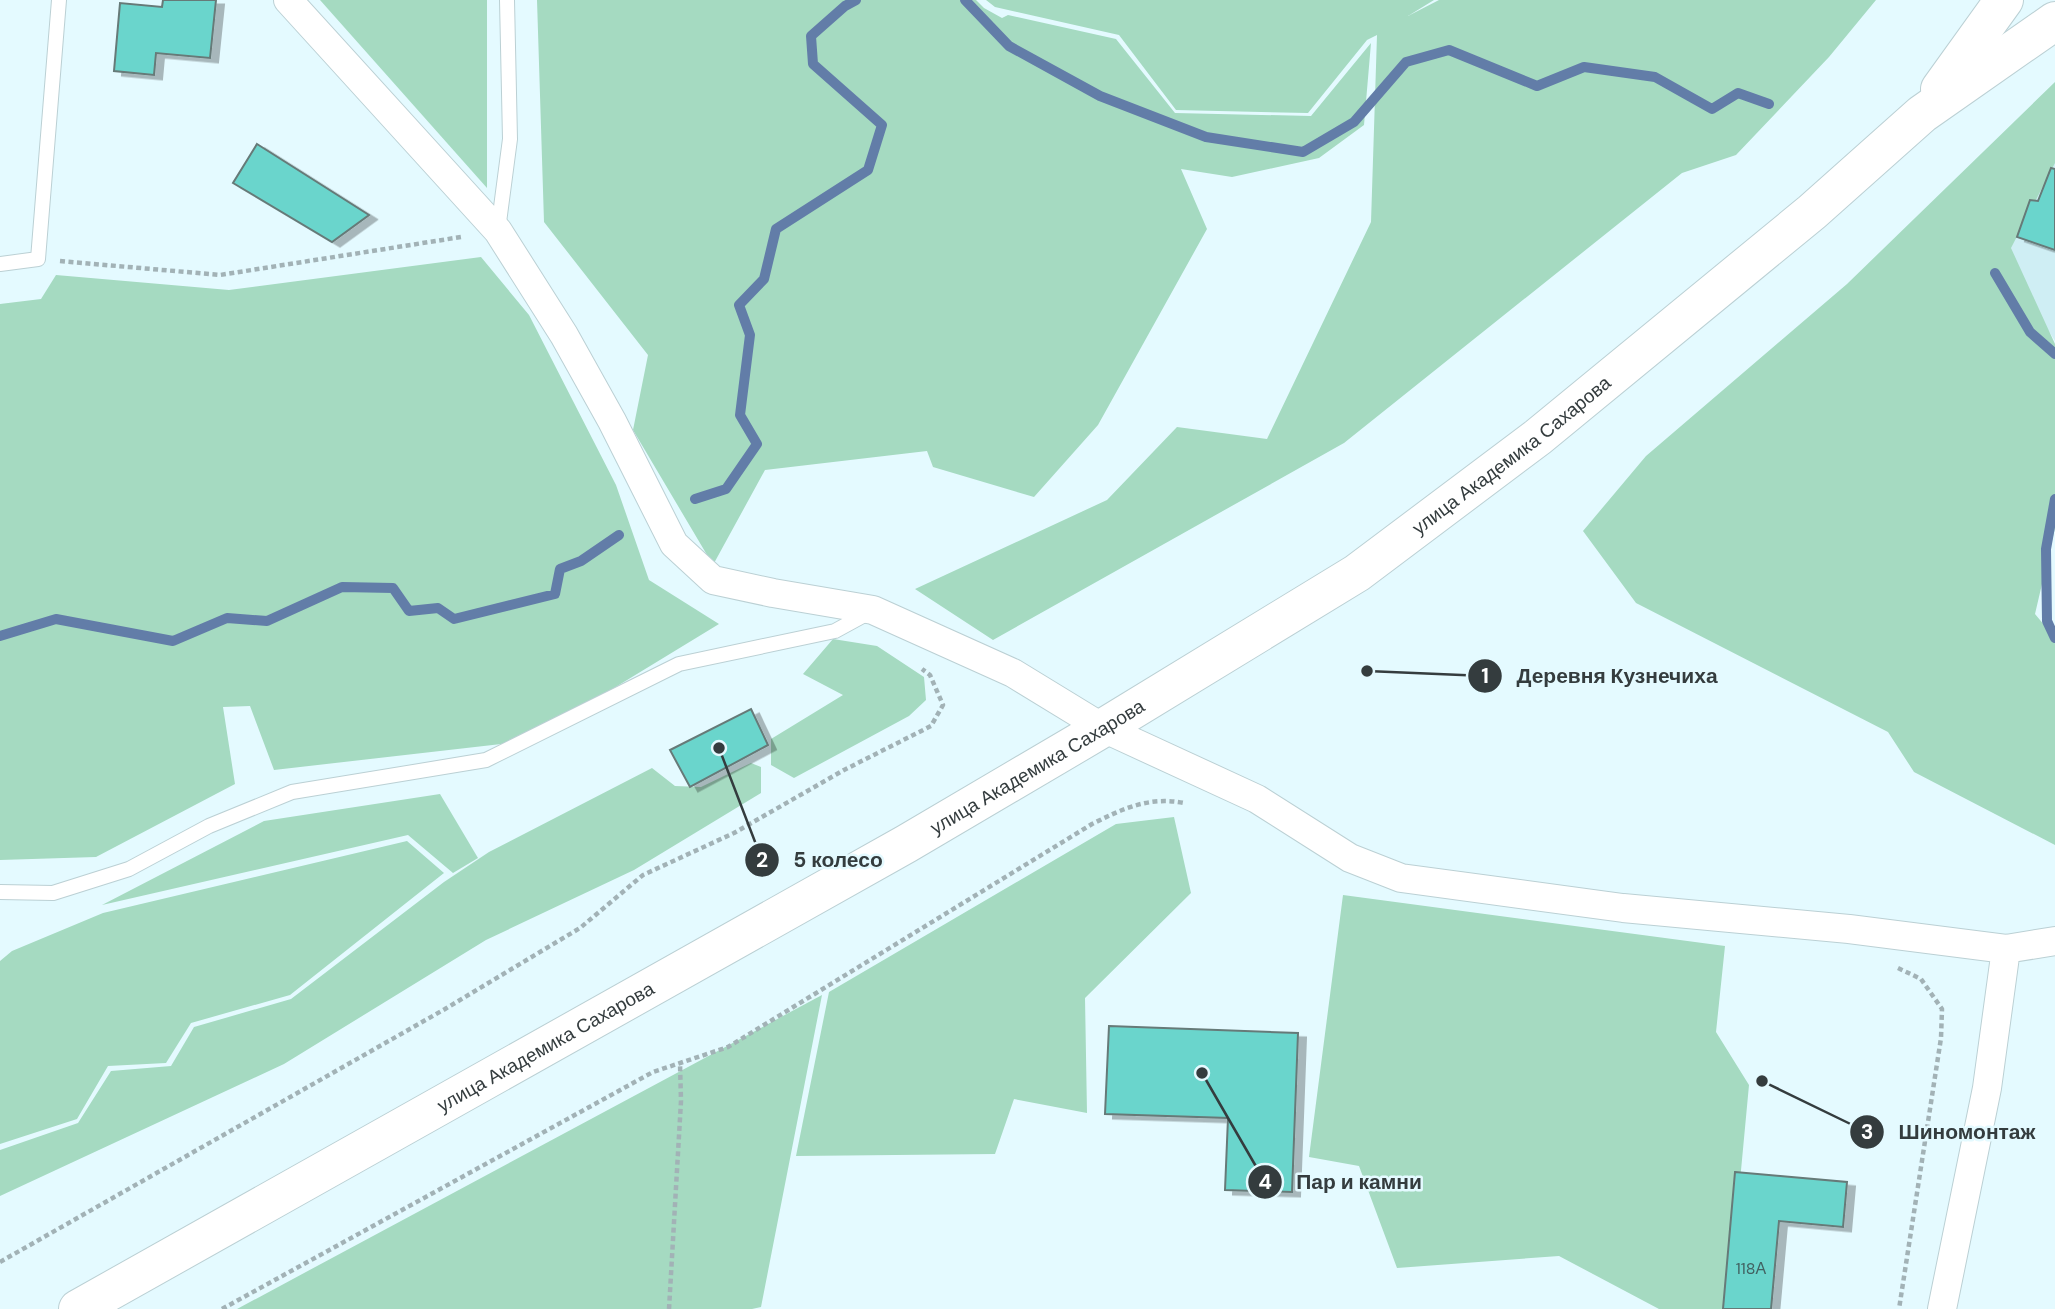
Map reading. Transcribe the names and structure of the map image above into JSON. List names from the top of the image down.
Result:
{
  "streets": {
    "main road": ["улица Академика Сахарова"]
  },
  "places": [
    "Деревня Кузнечиха",
    "5 колесо",
    "Пар и камни",
    "Шиномонтаж"
  ],
  "house_numbers": ["118А"]
}
